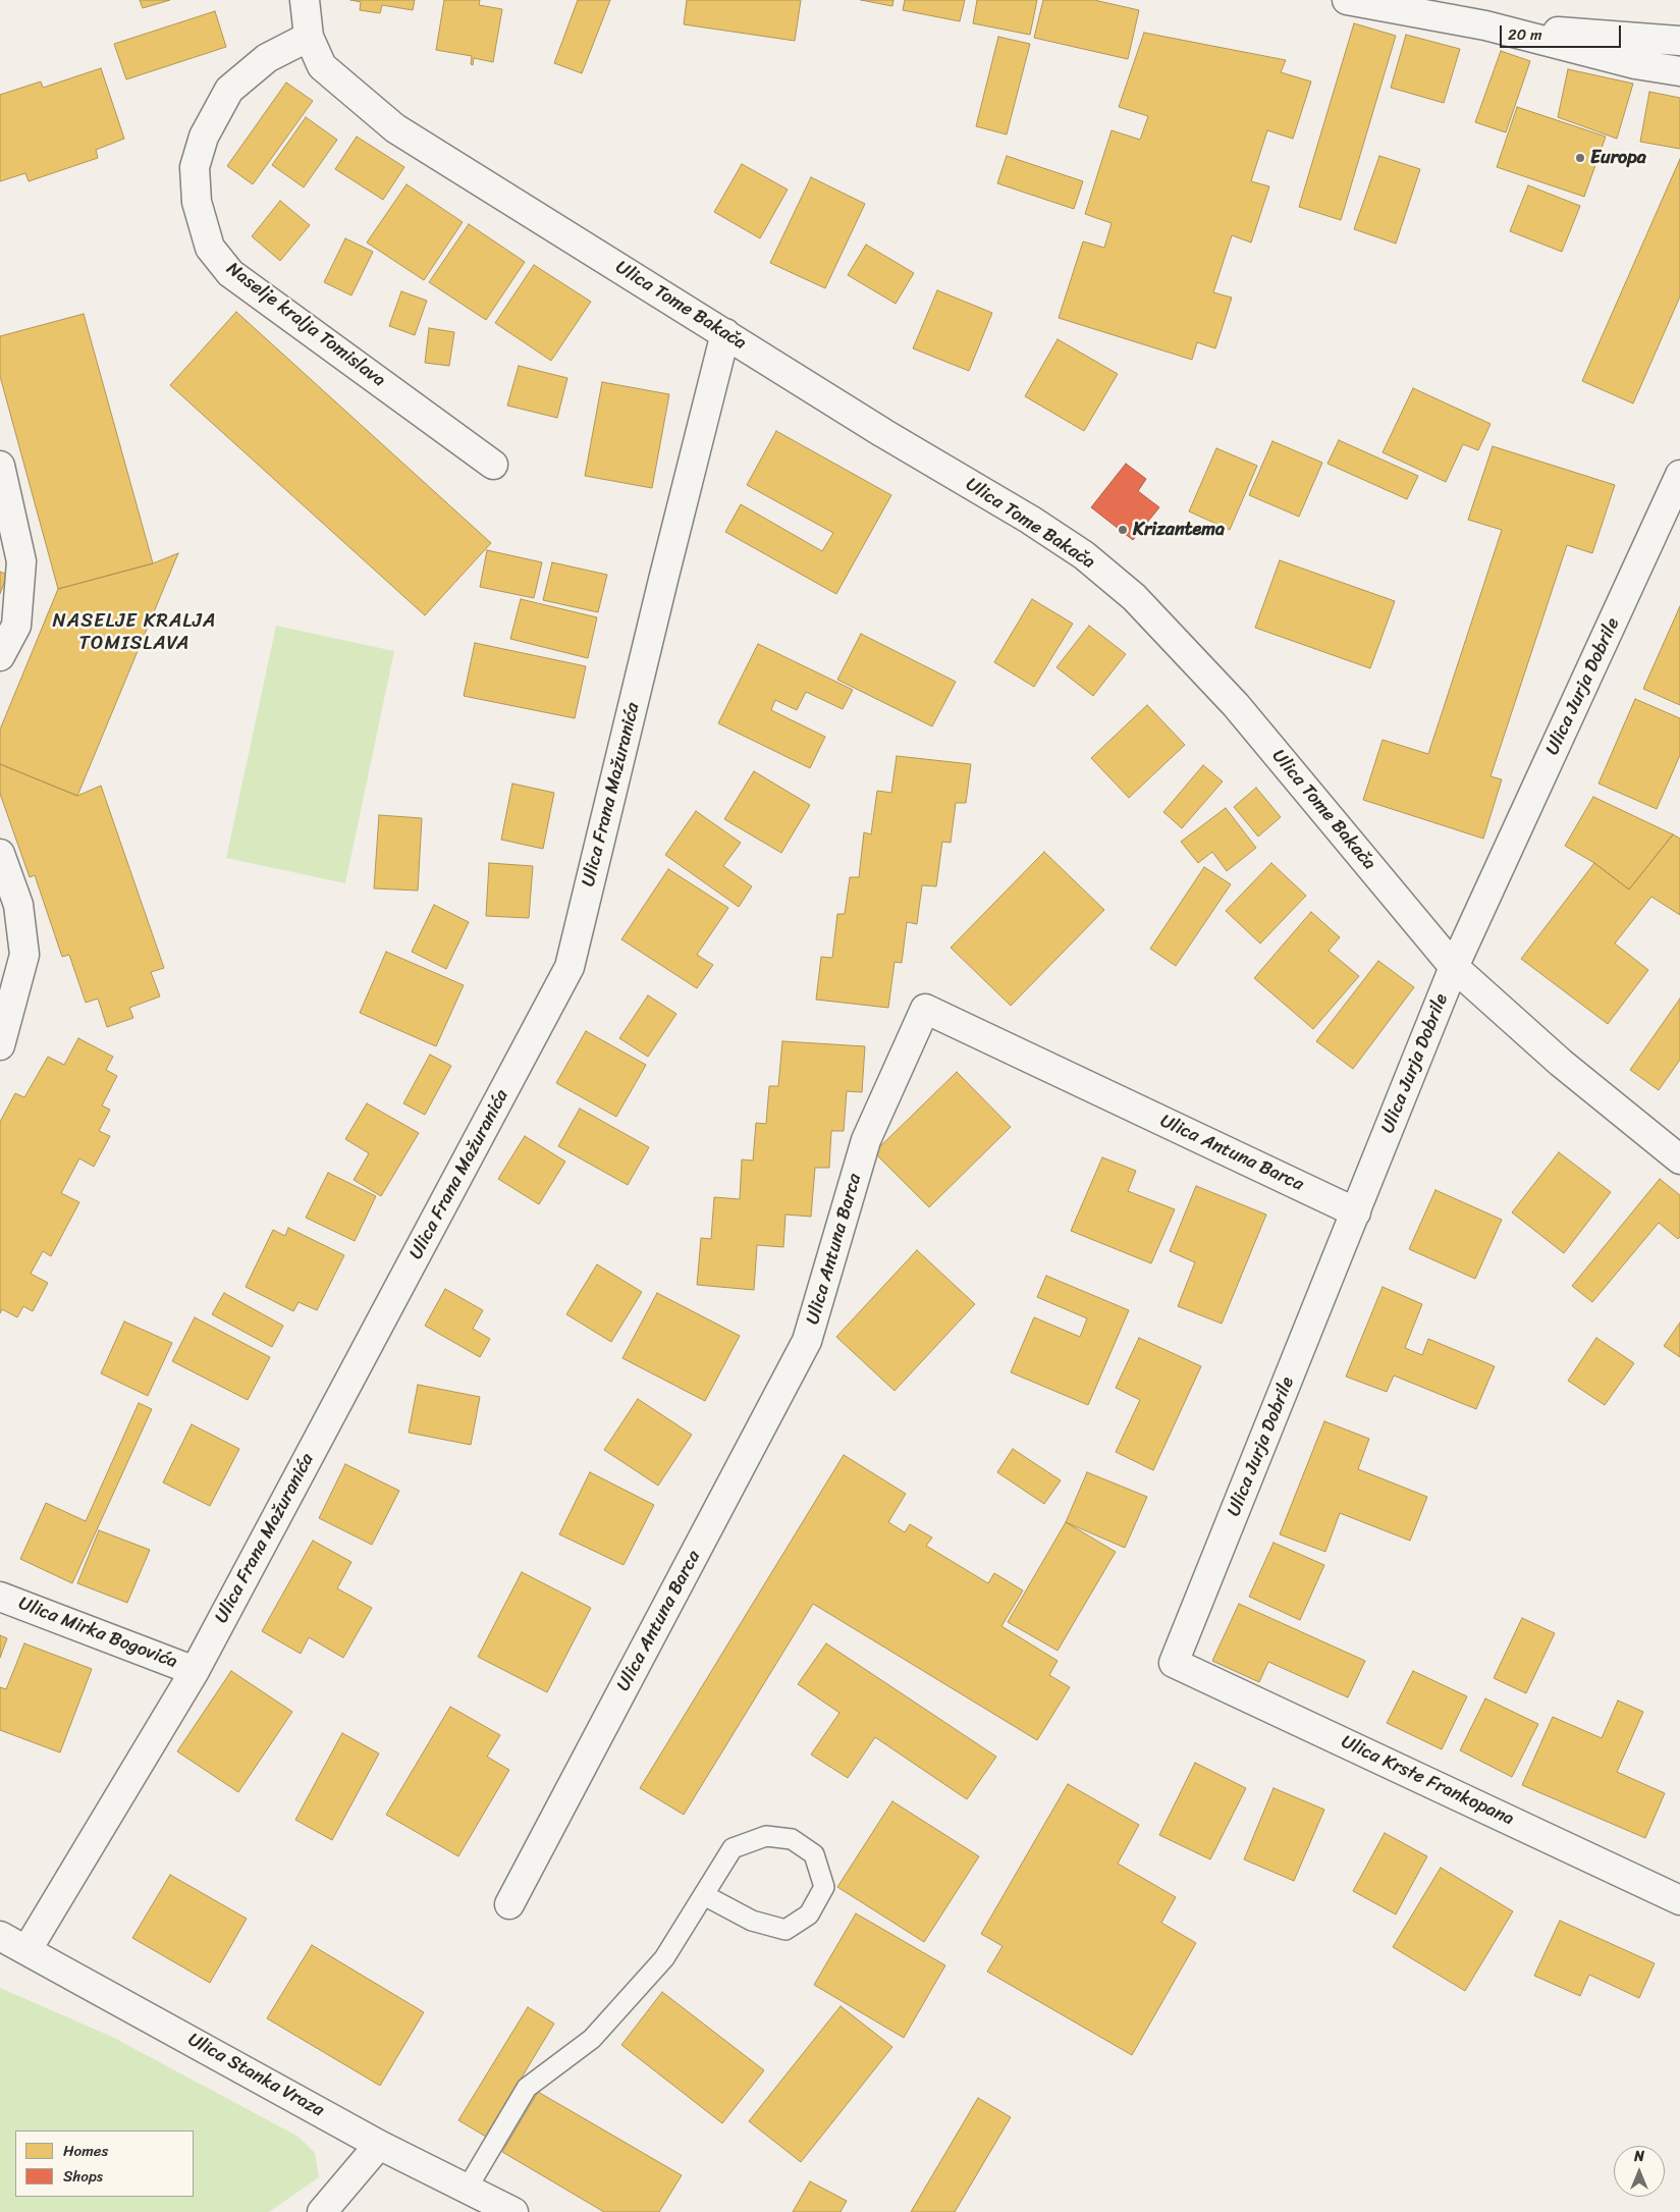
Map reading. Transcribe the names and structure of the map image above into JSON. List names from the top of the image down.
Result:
{
  "streets": {
    "street": [
      "Ulica Tome Bakača",
      "Naselje kralja Tomislava",
      "Ulica Jurja Dobrile",
      "Ulica Frana Mažuranića",
      "Ulica Antuna Barca",
      "Ulica Mirka Bogovića",
      "Ulica Krste Frankopana",
      "Ulica Stanka Vraza"
    ]
  },
  "crossings": [
    ["Ulica Tome Bakača", "Naselje kralja Tomislava"],
    ["Ulica Tome Bakača", "Ulica Jurja Dobrile"],
    ["Ulica Tome Bakača", "Ulica Frana Mažuranića"],
    ["Ulica Jurja Dobrile", "Ulica Antuna Barca"],
    ["Ulica Jurja Dobrile", "Ulica Krste Frankopana"],
    ["Ulica Frana Mažuranića", "Ulica Mirka Bogovića"],
    ["Ulica Frana Mažuranića", "Ulica Stanka Vraza"]
  ],
  "districts": ["NASELJE KRALJA TOMISLAVA"],
  "places": ["Europa", "Krizantema"],
  "legend": ["Homes", "Shops"],
  "scale_bar": "20 m",
  "north": "top"
}
